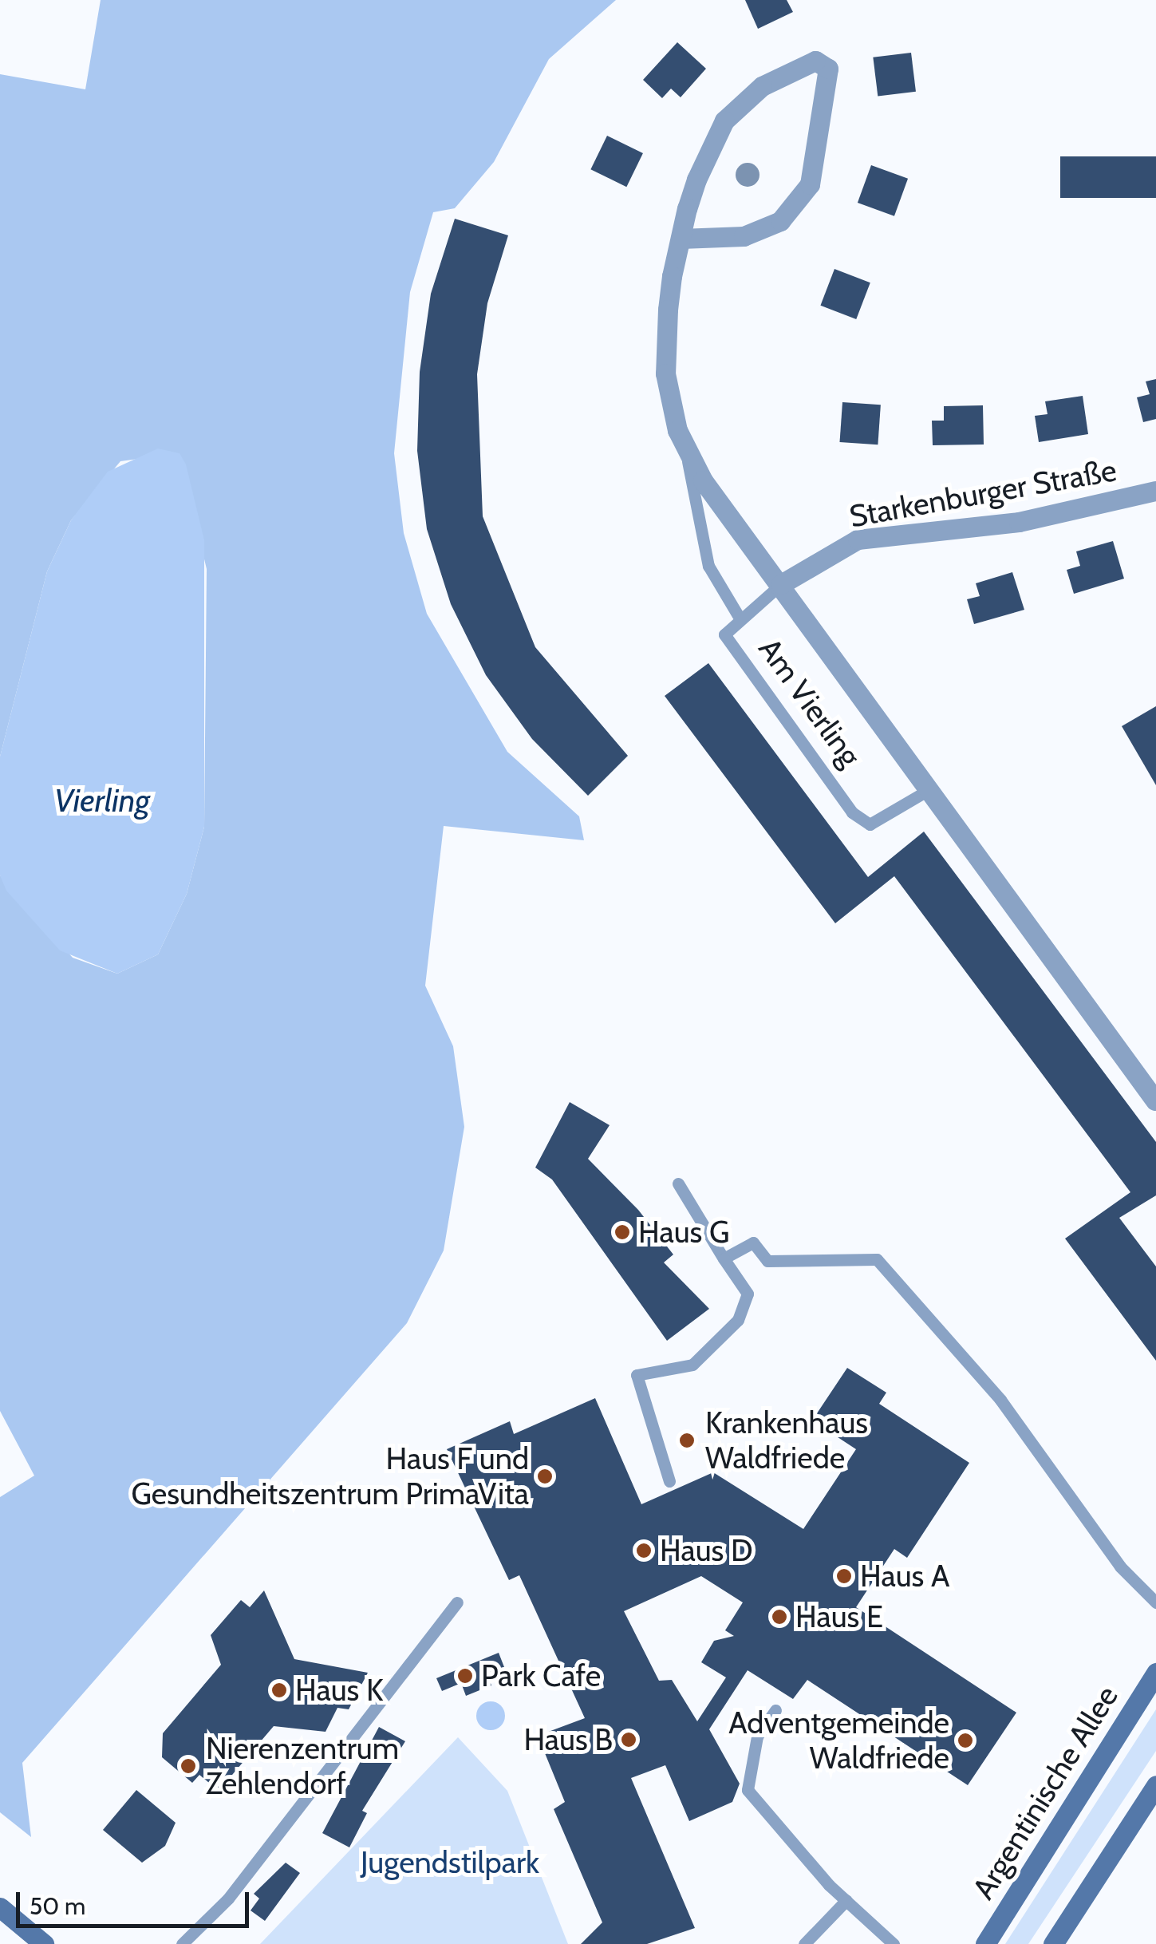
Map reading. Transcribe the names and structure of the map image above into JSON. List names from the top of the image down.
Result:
{
  "streets": {
    "main road": ["Argentinische Allee"],
    "street": ["Starkenburger Straße", "Am Vierling"]
  },
  "crossings": [
    ["Starkenburger Straße", "Am Vierling"]
  ],
  "water": ["Vierling"],
  "parks": ["Jugendstilpark"],
  "places": [
    "Haus G",
    "Krankenhaus Waldfriede",
    "Haus F und Gesundheitszentrum PrimaVita",
    "Haus D",
    "Haus A",
    "Haus E",
    "Park Cafe",
    "Haus K",
    "Haus B",
    "Adventgemeinde Waldfriede",
    "Nierenzentrum Zehlendorf"
  ],
  "scale_bar": "50 m"
}
